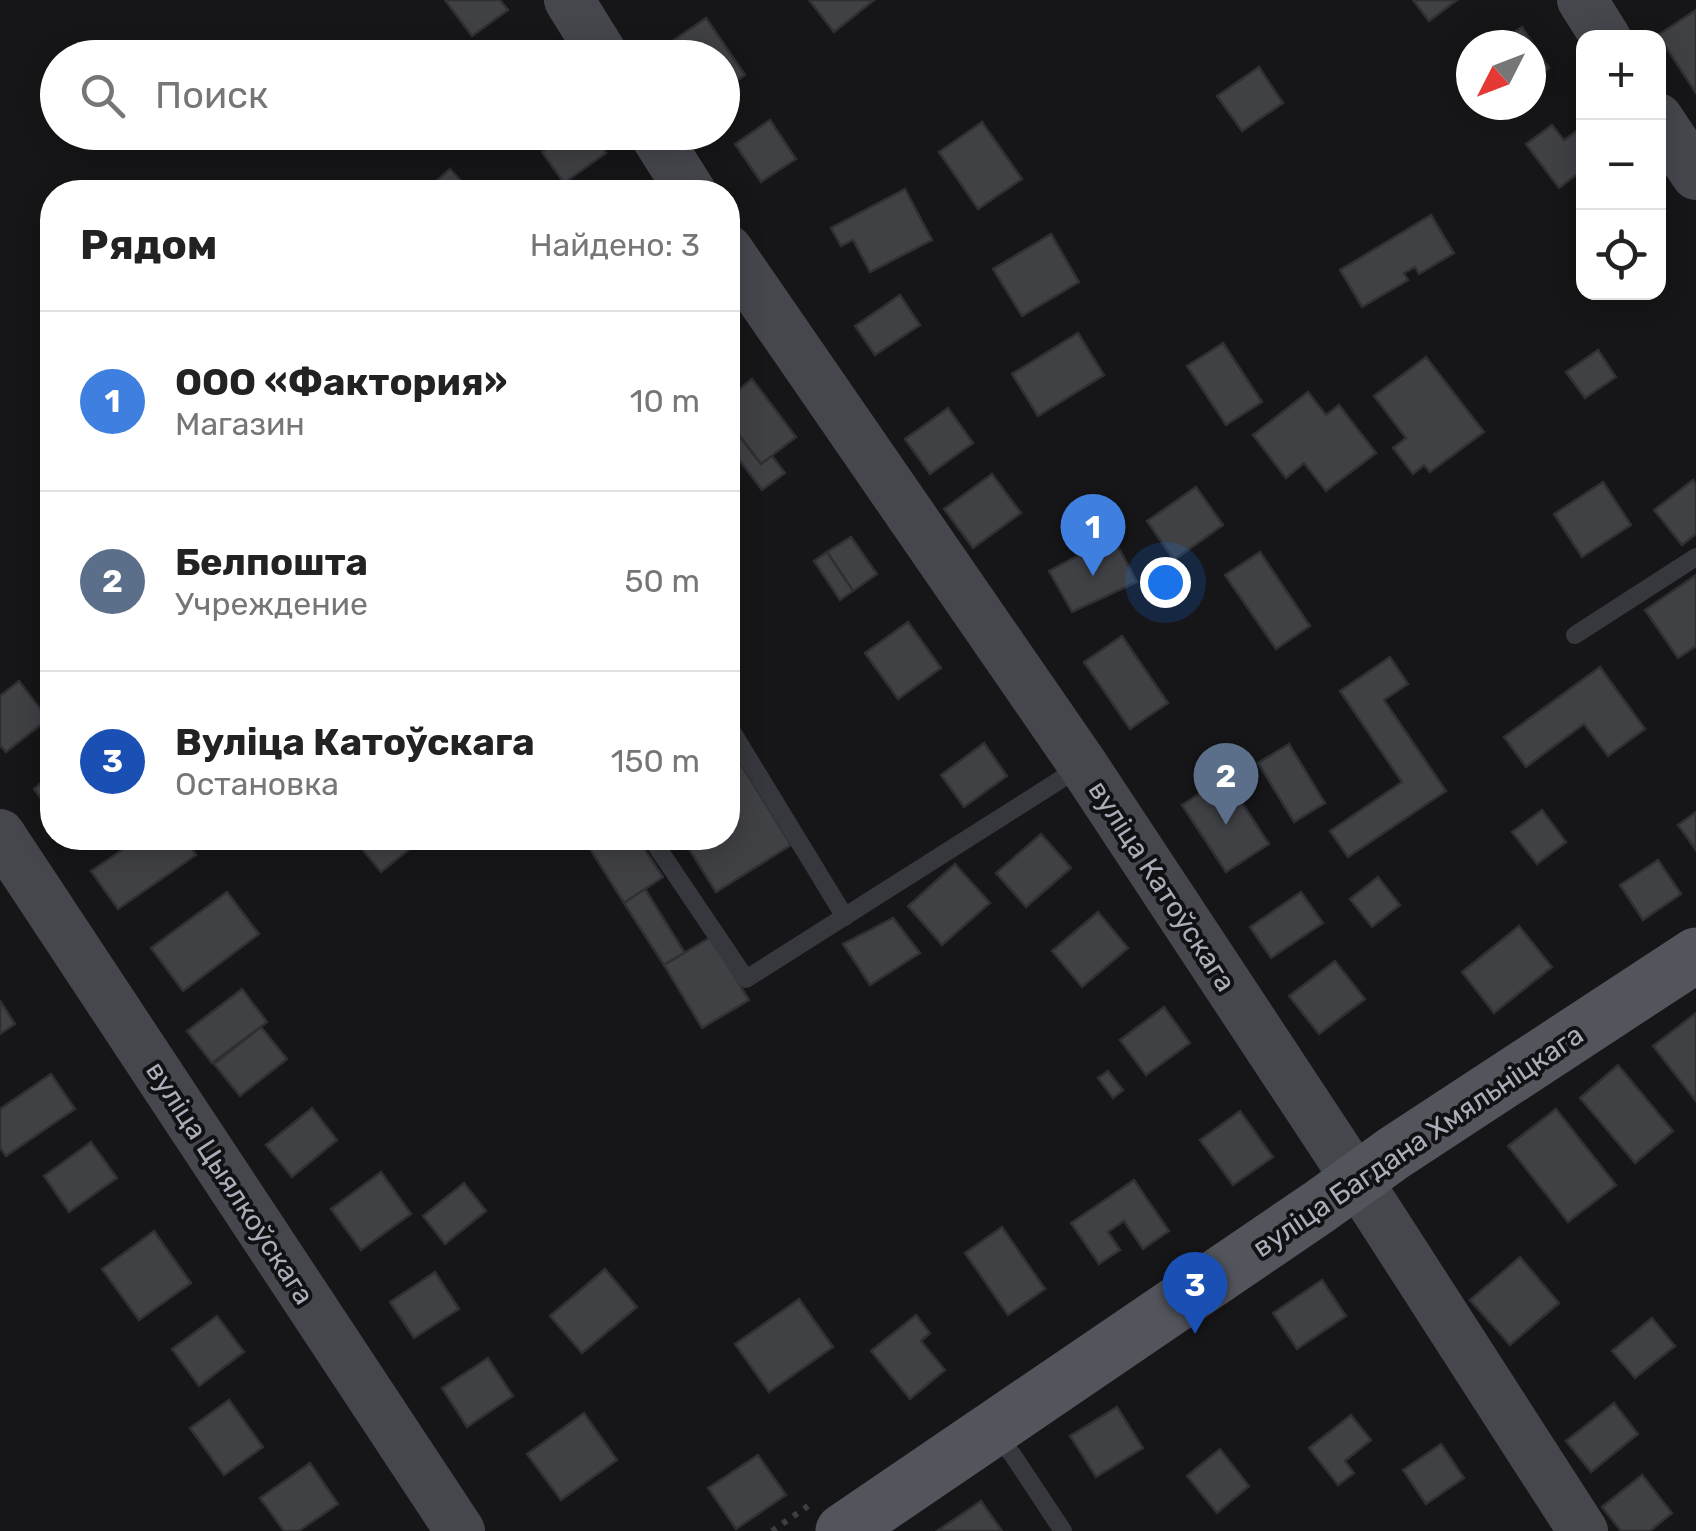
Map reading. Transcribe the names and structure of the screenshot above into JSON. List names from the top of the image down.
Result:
{
  "streets": {
    "main road": ["вуліца Багдана Хмяльніцкага"],
    "street": ["вуліца Катоўскага", "вуліца Цыялкоўскага"]
  },
  "crossings": [
    ["вуліца Катоўскага", "вуліца Багдана Хмяльніцкага"]
  ],
  "north": "bottom left",
  "page": {
    "map_buttons": ["+", "−"],
    "search": "Поиск",
    "heading": ["Рядом", "Найдено: 3"],
    "list": [
      {
        "mark": "1",
        "name": "ООО «Фактория»",
        "note": "Магазин",
        "value": "10 m"
      },
      {
        "mark": "2",
        "name": "Белпошта",
        "note": "Учреждение",
        "value": "50 m"
      },
      {
        "mark": "3",
        "name": "Вуліца Катоўскага",
        "note": "Остановка",
        "value": "150 m"
      }
    ],
    "pins": ["1", "2", "3"]
  }
}
